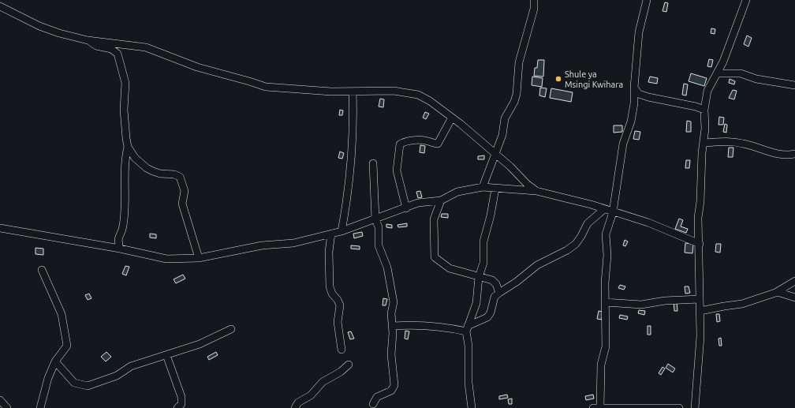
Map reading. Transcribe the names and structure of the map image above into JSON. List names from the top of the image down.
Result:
{
  "places": ["Shule ya Msingi Kwihara"]
}
